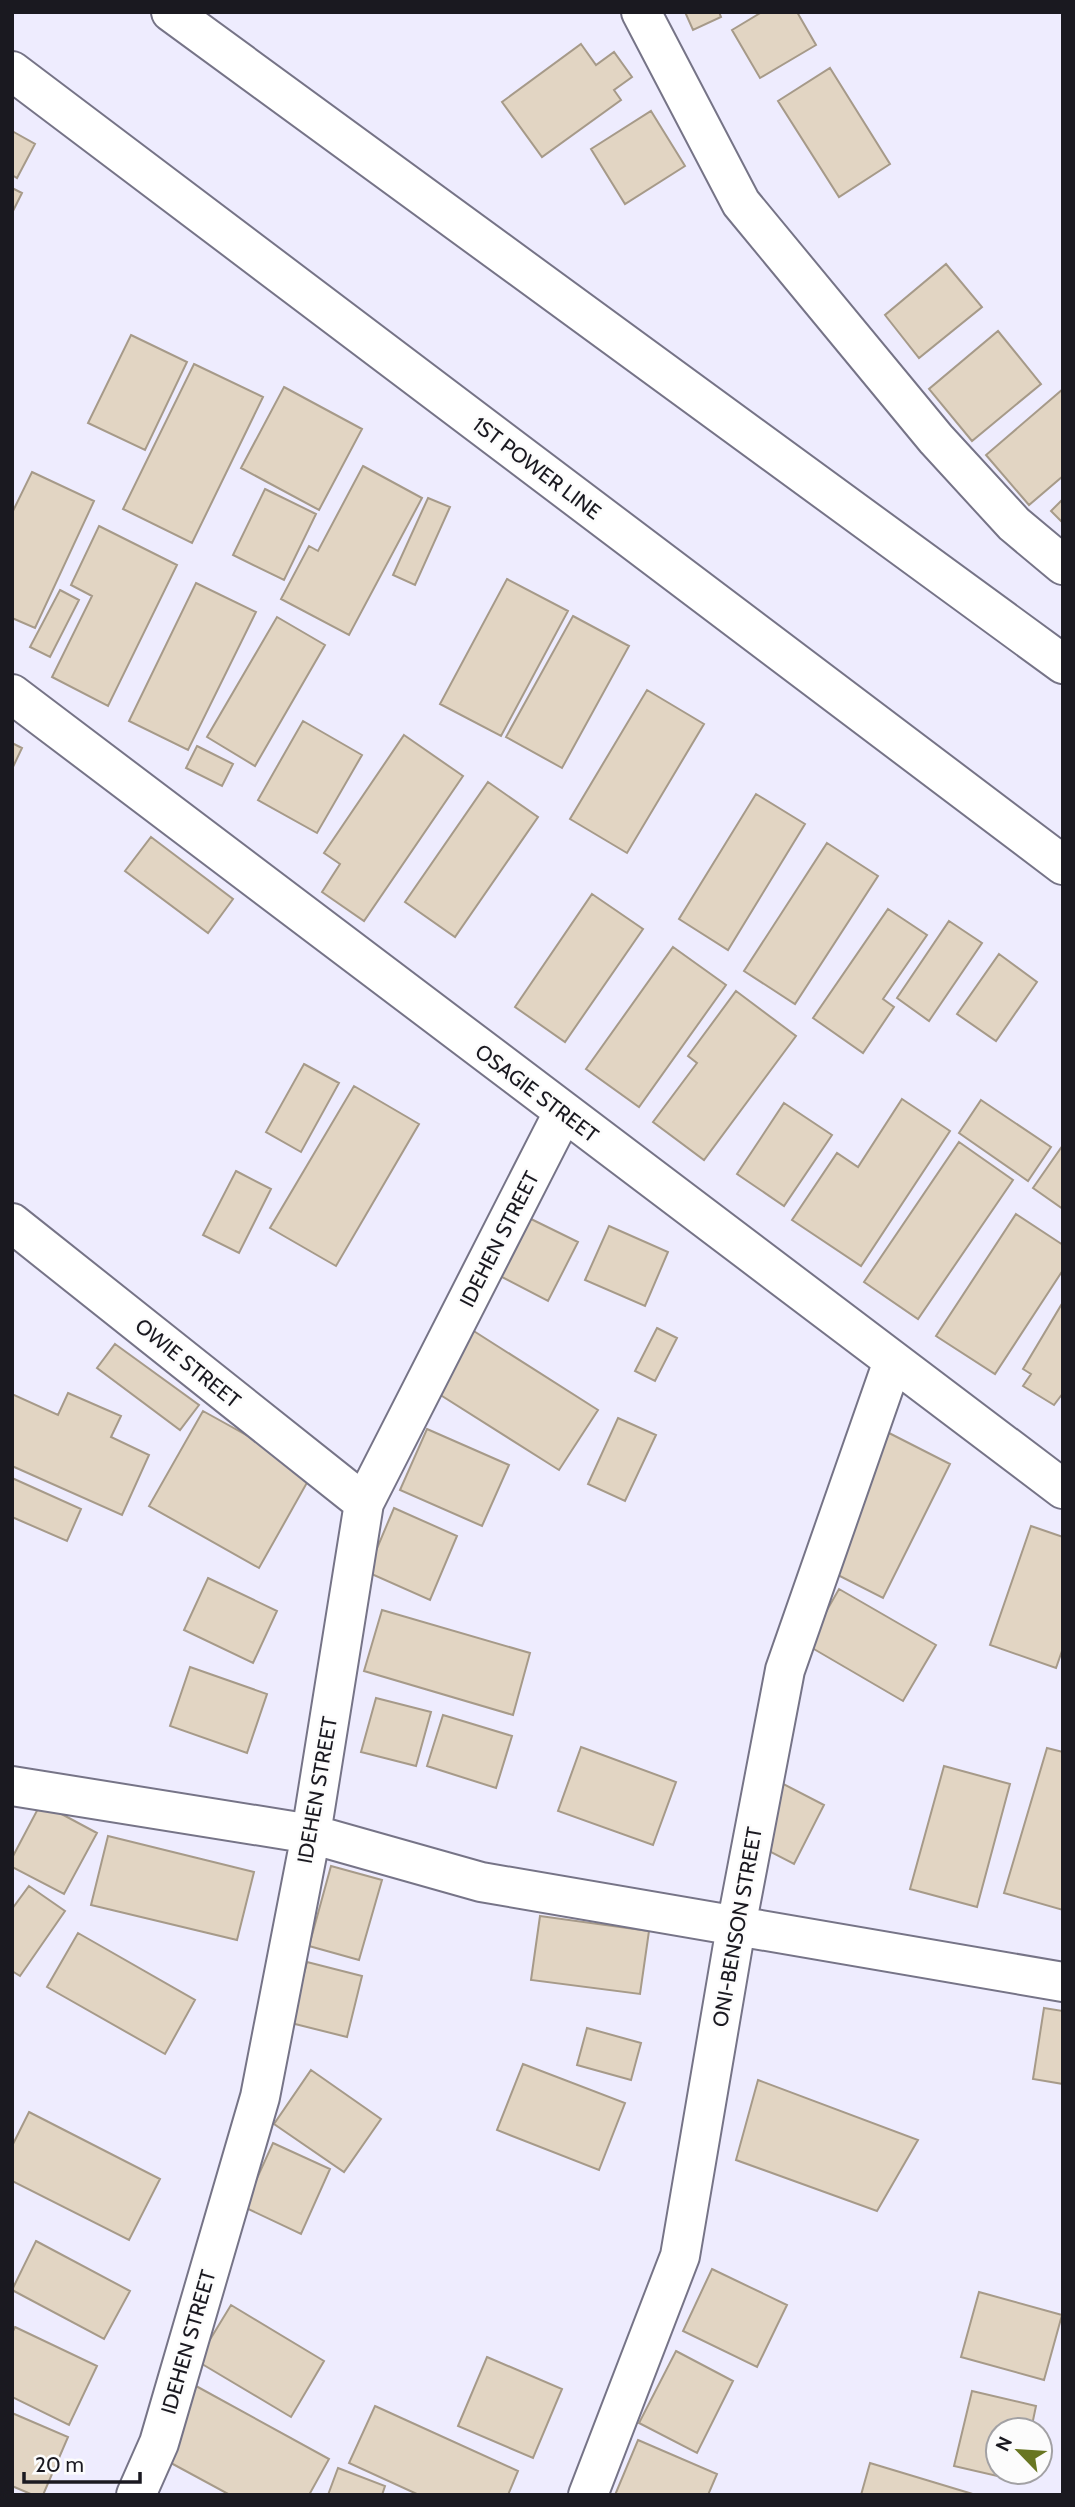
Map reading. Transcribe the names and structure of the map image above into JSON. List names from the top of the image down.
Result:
{
  "streets": {
    "street": [
      "1ST POWER LINE",
      "OSAGIE STREET",
      "IDEHEN STREET",
      "OWIE STREET",
      "ONI-BENSON STREET"
    ]
  },
  "crossings": [
    ["OSAGIE STREET", "IDEHEN STREET"],
    ["OSAGIE STREET", "ONI-BENSON STREET"],
    ["IDEHEN STREET", "OWIE STREET"]
  ],
  "scale_bar": "20 m",
  "north": "top left"
}
